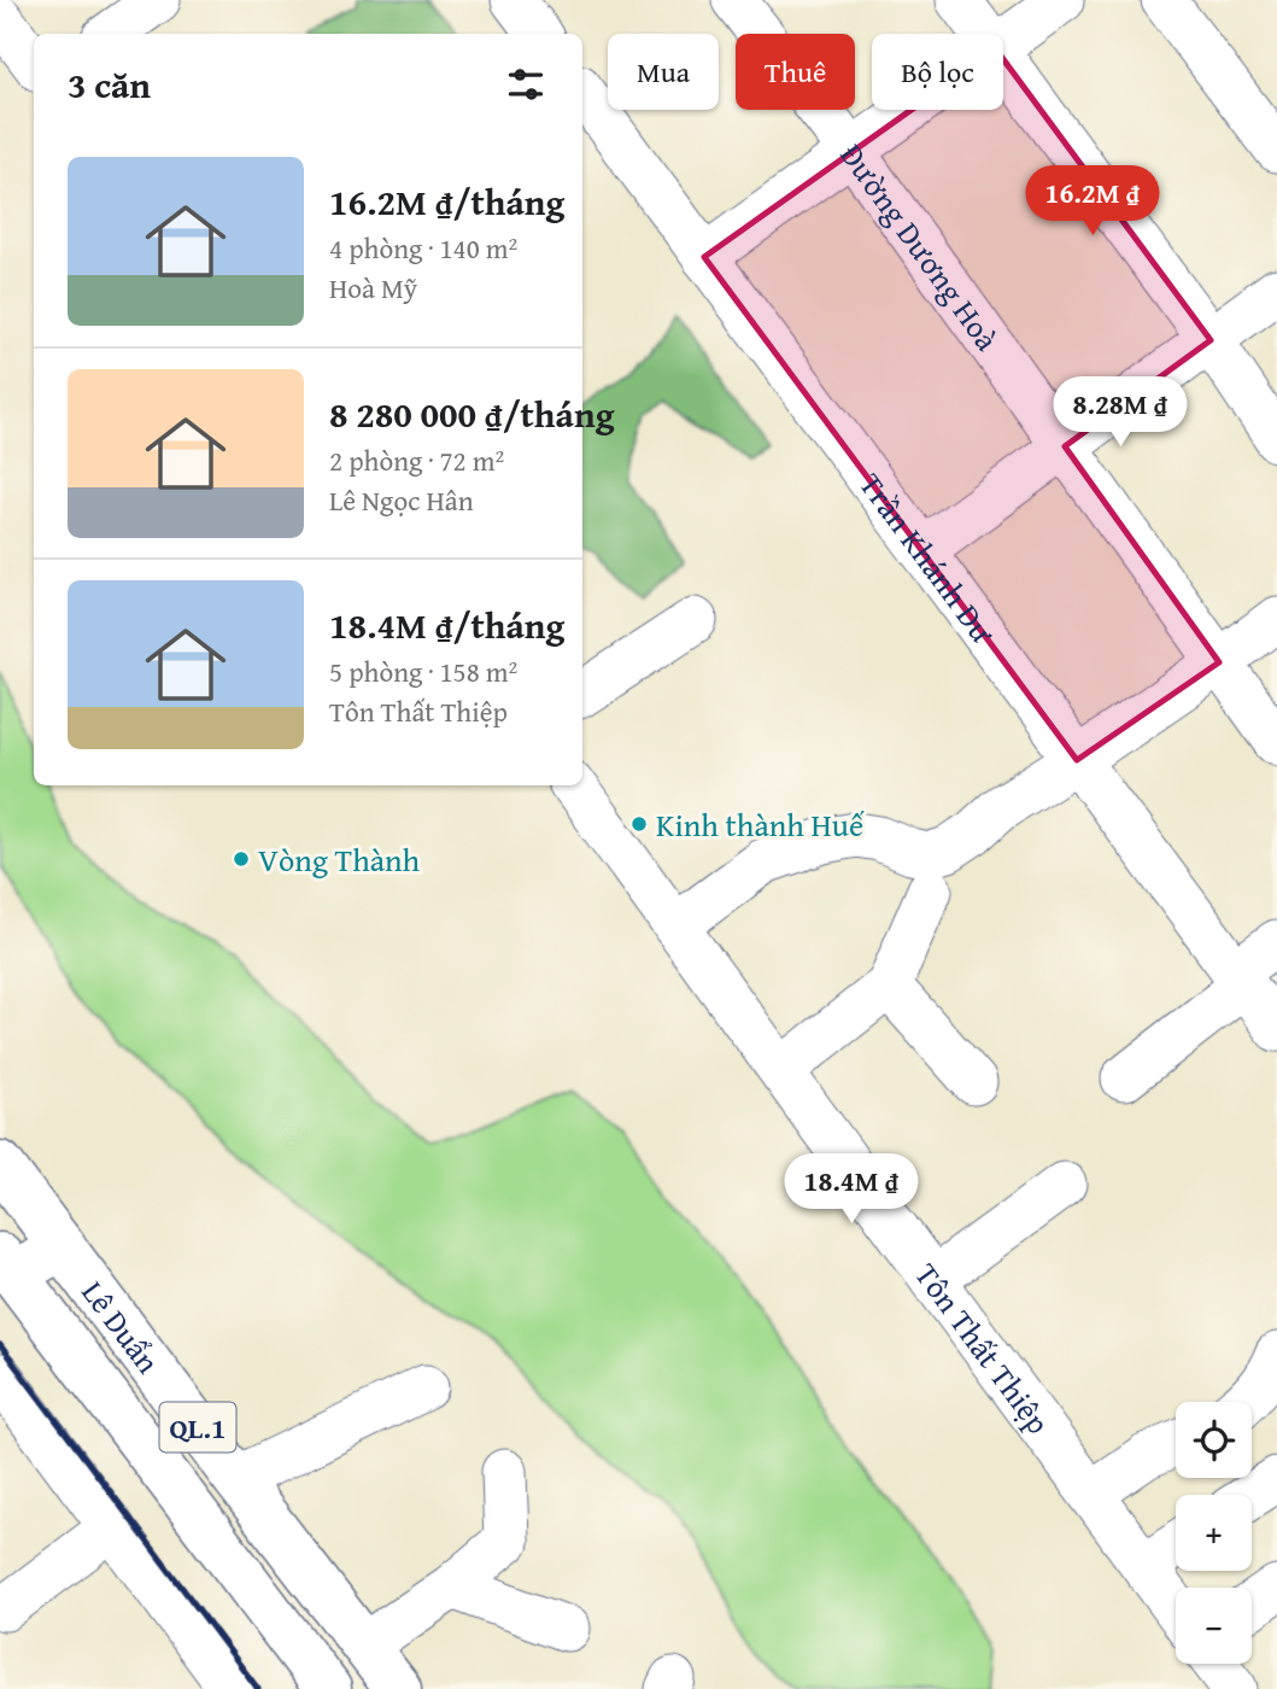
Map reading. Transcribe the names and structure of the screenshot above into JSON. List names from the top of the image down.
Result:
{
  "streets": {
    "main road": ["Lê Duẩn", "QL.1"],
    "street": ["Đường Dương Hoà", "Trần Khánh Dư", "Tôn Thất Thiệp"]
  },
  "places": ["Kinh thành Huế", "Vòng Thành"],
  "page": {
    "chip": ["Mua", "Thuê", "Bộ lọc"],
    "heading": "3 căn",
    "list": [
      {
        "name": "16.2M ₫/tháng",
        "note": "4 phòng · 140 m² · Hoà Mỹ"
      },
      {
        "name": "8 280 000 ₫/tháng",
        "note": "2 phòng · 72 m² · Lê Ngọc Hân"
      },
      {
        "name": "18.4M ₫/tháng",
        "note": "5 phòng · 158 m² · Tôn Thất Thiệp"
      }
    ],
    "price": ["16.2M ₫", "8.28M ₫", "18.4M ₫"],
    "map_buttons": ["+", "−"]
  }
}
